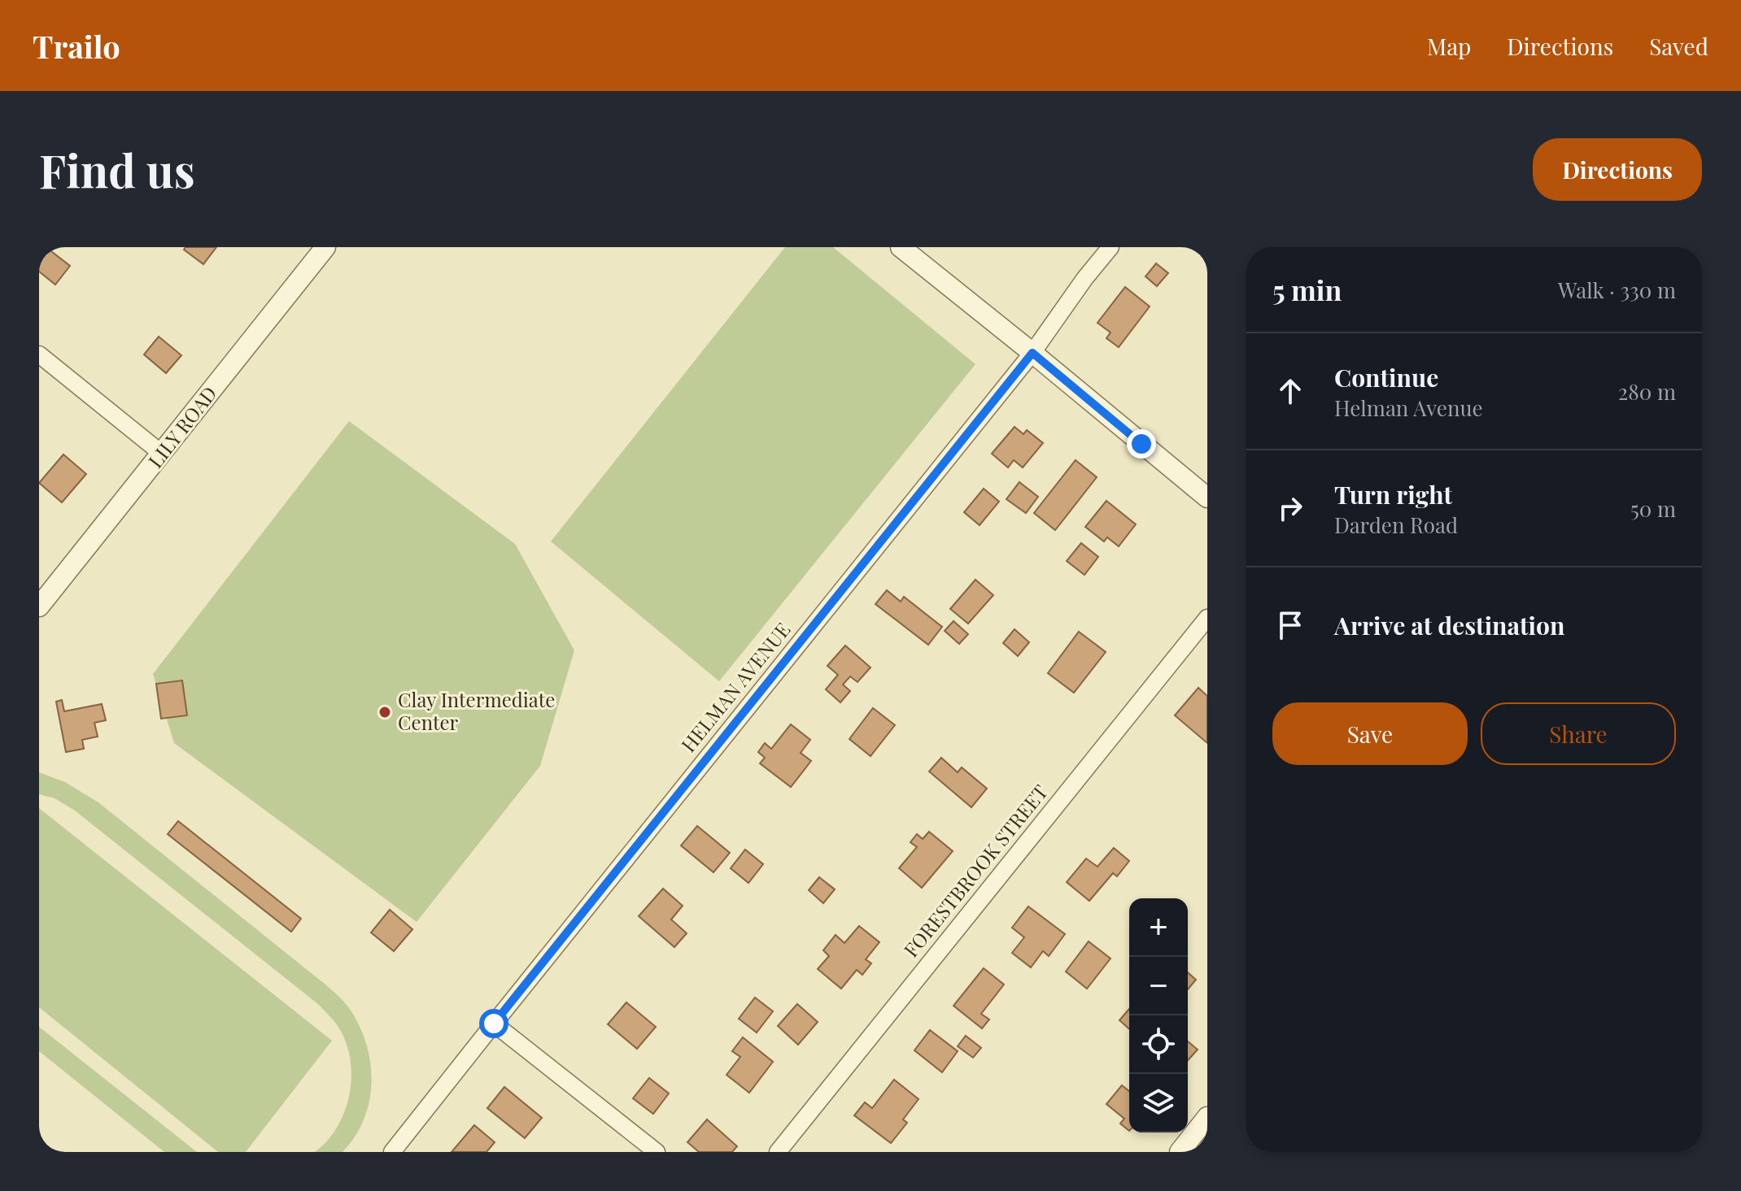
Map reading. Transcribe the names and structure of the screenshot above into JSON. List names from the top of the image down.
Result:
{
  "streets": {
    "street": ["LILY ROAD", "HELMAN AVENUE", "FORESTBROOK STREET"]
  },
  "places": ["Clay Intermediate Center"],
  "page": {
    "header": "Trailo",
    "nav": ["Map", "Directions", "Saved"],
    "buttons": [
      "Directions",
      ["Save", "Share"]
    ],
    "title": "Find us",
    "heading": ["5 min", "Walk · 330 m"],
    "list": [
      ["Continue", "Helman Avenue", "280 m"],
      ["Turn right", "Darden Road", "50 m"],
      "Arrive at destination"
    ],
    "map_buttons": ["+", "−"]
  }
}
